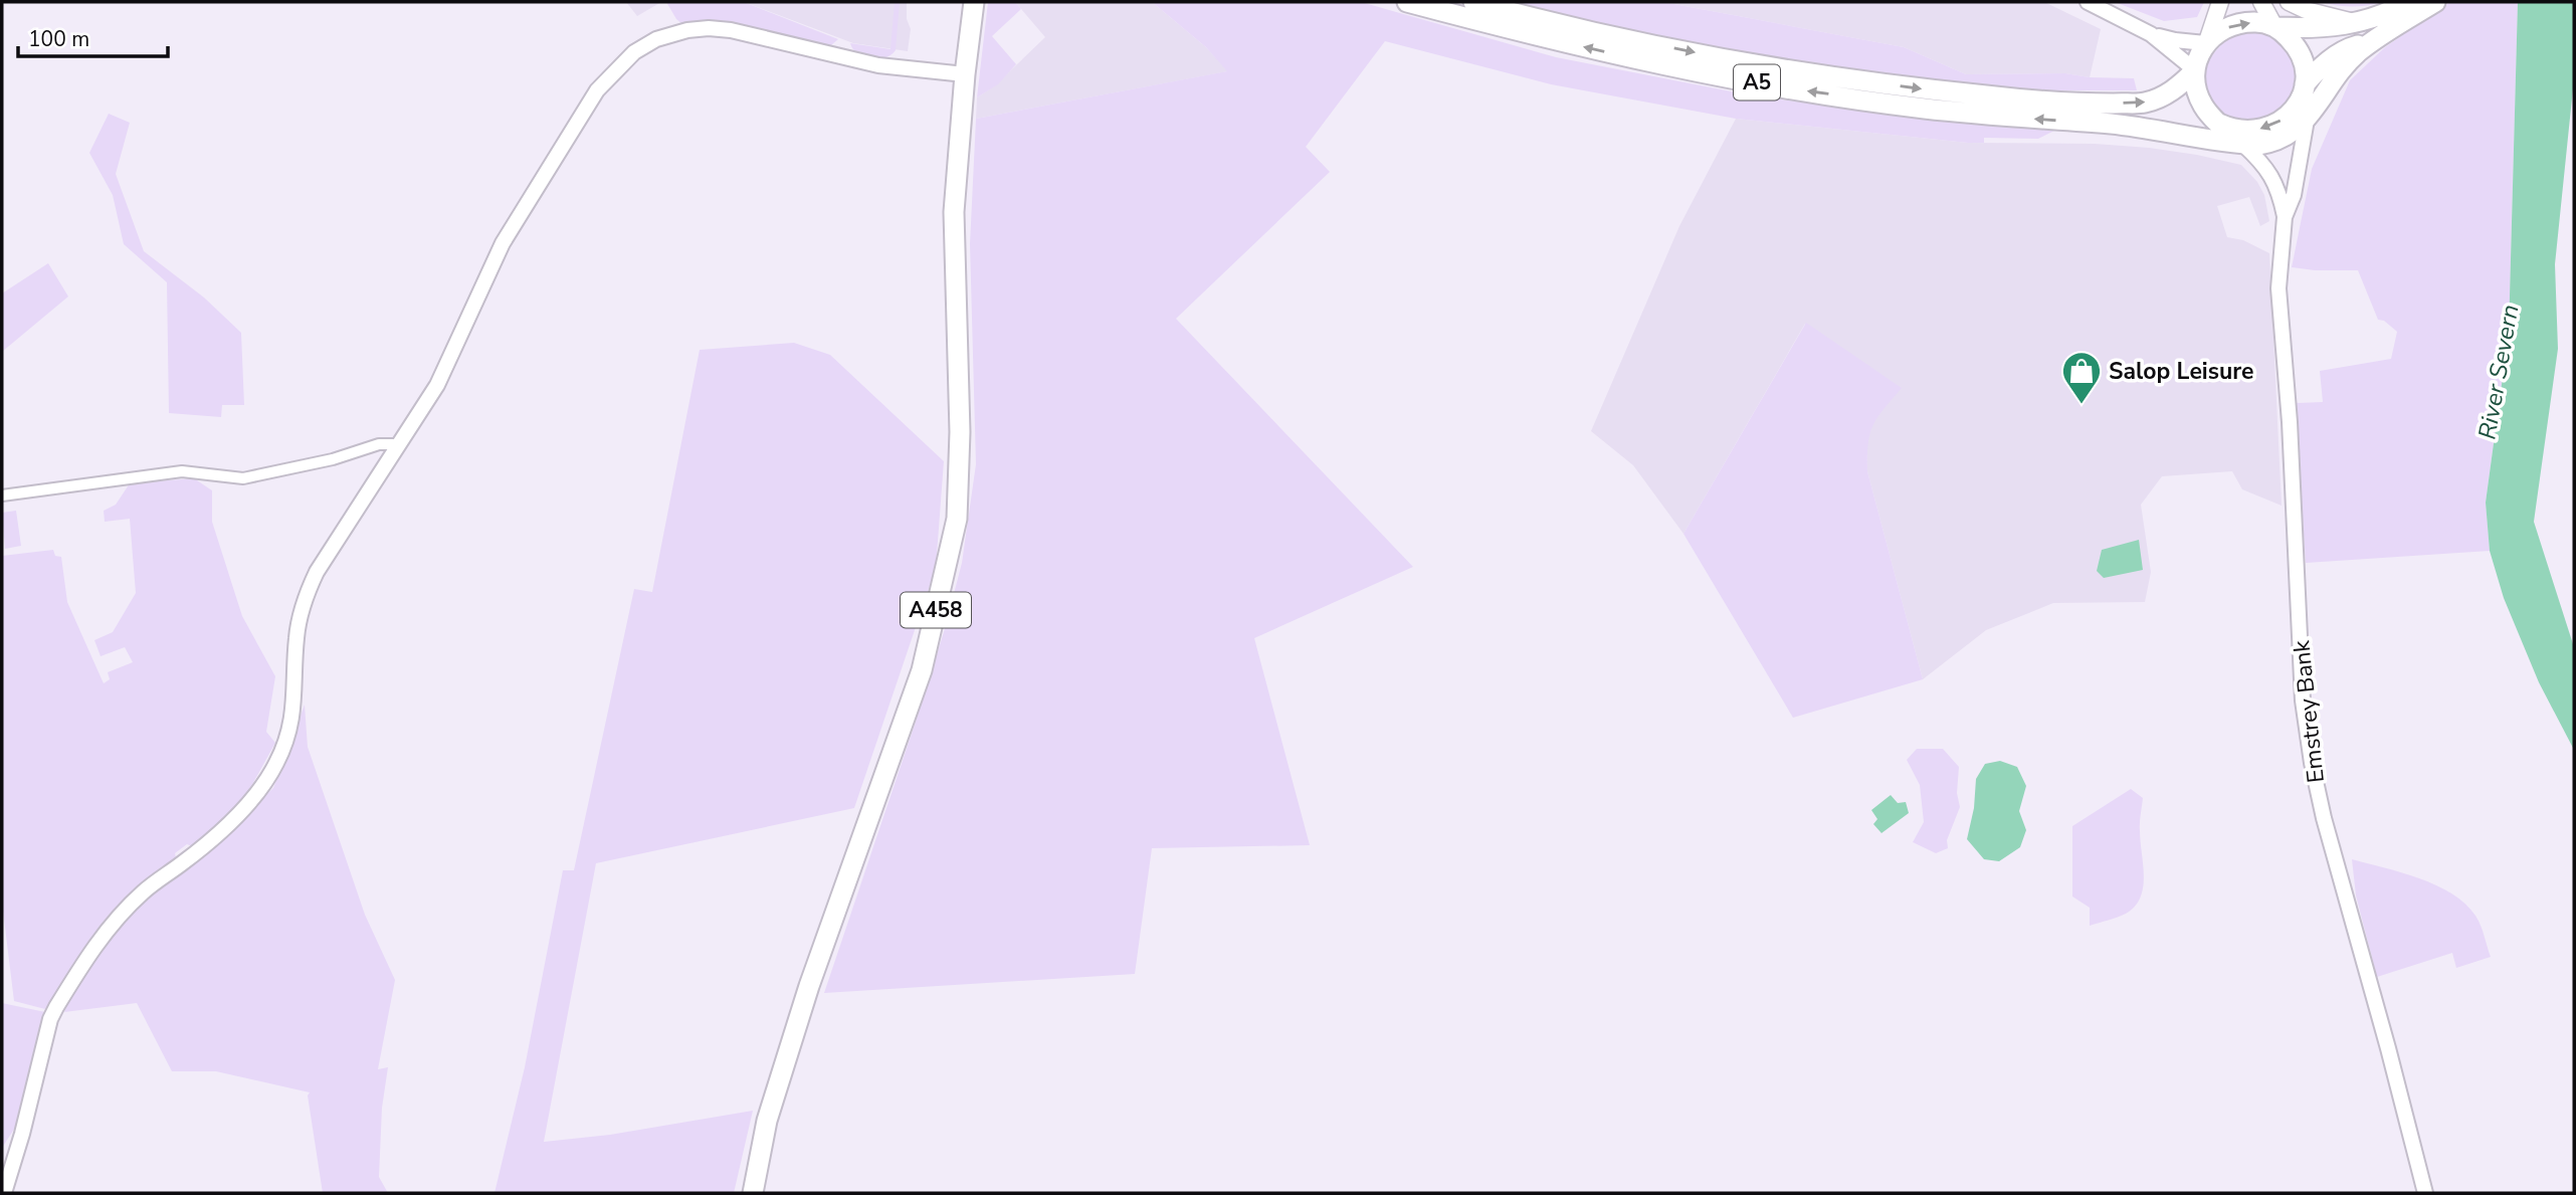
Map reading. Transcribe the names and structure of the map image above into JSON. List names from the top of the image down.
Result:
{
  "streets": {
    "highway": ["A5", "A458"],
    "street": ["Emstrey Bank"]
  },
  "crossings": [
    ["A5", "Emstrey Bank"]
  ],
  "water": ["River Severn"],
  "places": {
    "shop": ["Salop Leisure"]
  },
  "scale_bar": "100 m"
}
